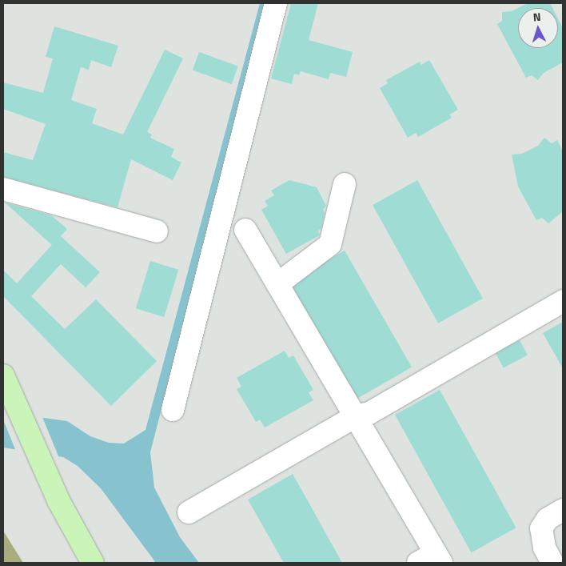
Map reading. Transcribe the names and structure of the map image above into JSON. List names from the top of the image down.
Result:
{
  "north": "top"
}
